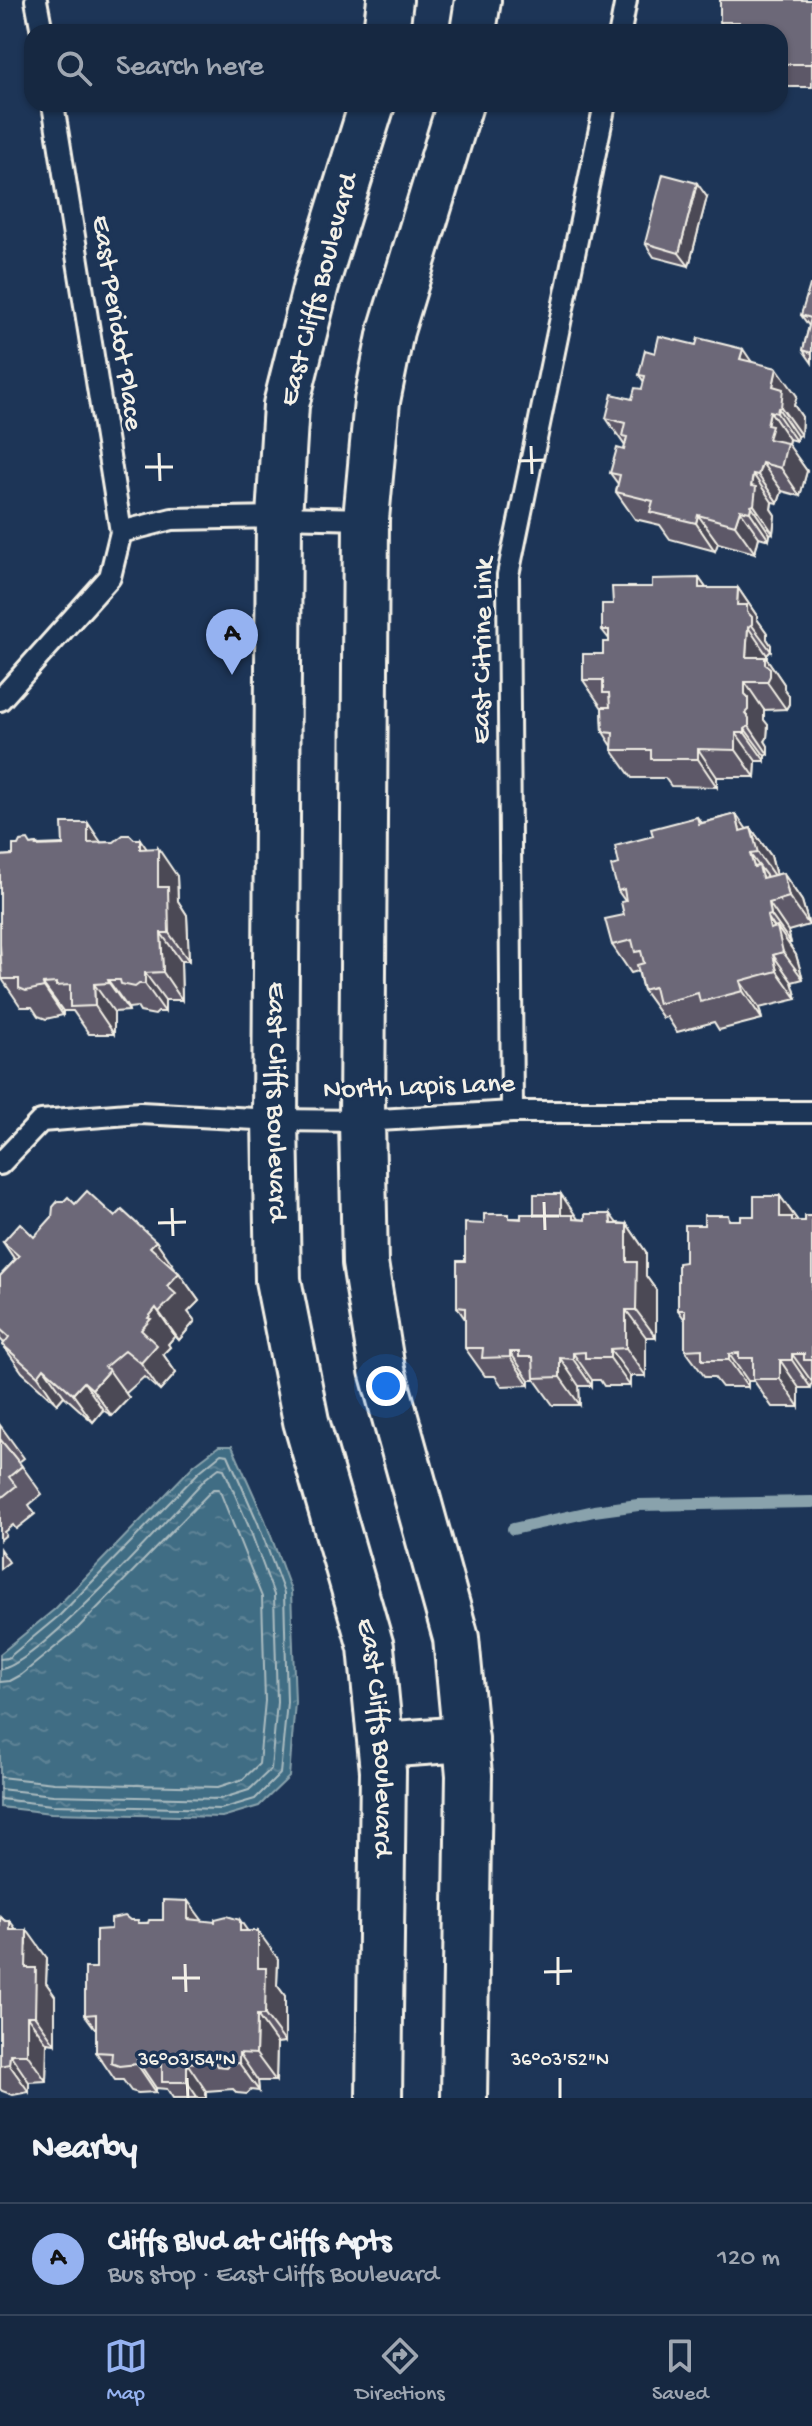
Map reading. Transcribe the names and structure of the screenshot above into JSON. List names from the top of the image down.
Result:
{
  "streets": {
    "street": ["East Cliffs Boulevard"],
    "lane": ["East Peridot Place", "East Citrine Link", "North Lapis Lane"]
  },
  "crossings": [
    ["East Cliffs Boulevard", "North Lapis Lane"],
    ["East Citrine Link", "North Lapis Lane"]
  ],
  "page": {
    "search": "Search here",
    "pins": "A",
    "heading": "Nearby",
    "list": [
      {
        "mark": "A",
        "name": "Cliffs Blvd at Cliffs Apts",
        "note": "Bus stop · East Cliffs Boulevard",
        "value": "120 m"
      }
    ],
    "nav": ["Map", "Directions", "Saved"]
  },
  "coordinates": ["36°03'54\"N", "36°03'52\"N"]
}
